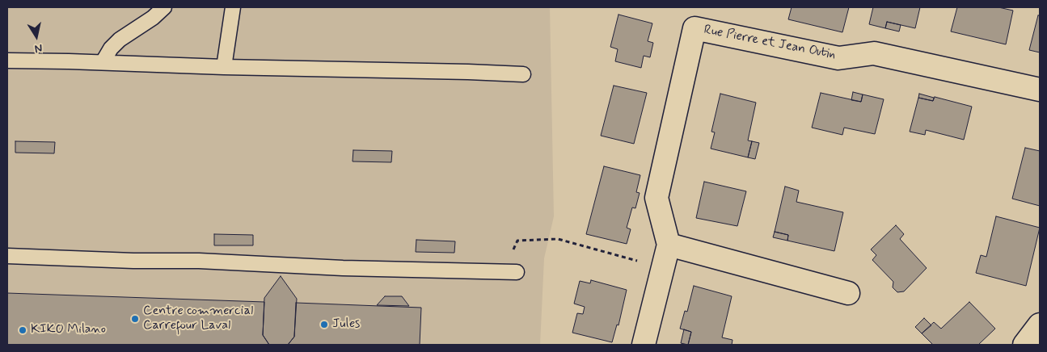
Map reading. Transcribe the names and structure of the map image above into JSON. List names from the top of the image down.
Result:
{
  "streets": {
    "street": ["Rue Pierre et Jean Outin"]
  },
  "places": ["Centre commercial Carrefour Laval", "Jules", "KIKO Milano"],
  "north": "bottom"
}
